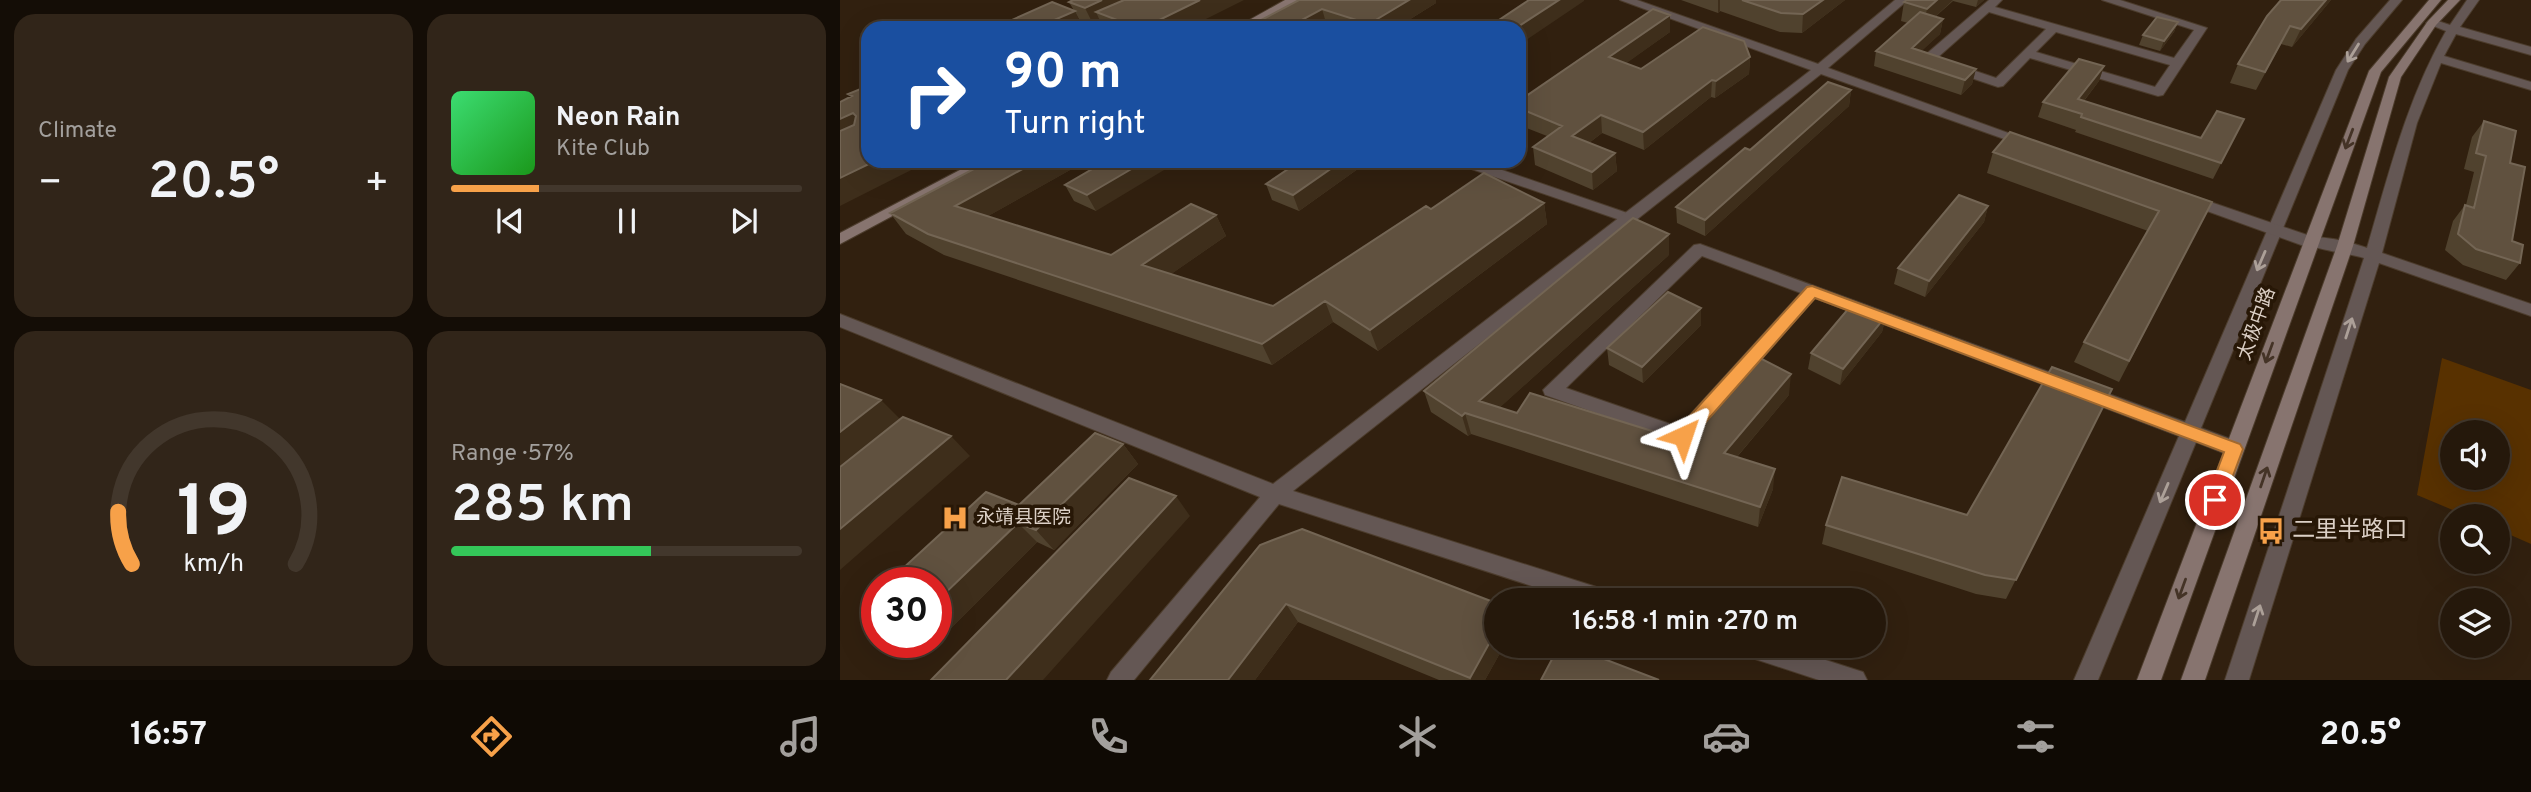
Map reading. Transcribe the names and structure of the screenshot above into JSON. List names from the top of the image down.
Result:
{
  "streets": {
    "main road": ["太极中路"]
  },
  "places": {
    "hospital": ["永靖县医院"],
    "bus stop": ["二里半路口"]
  },
  "page": {
    "tile": [
      "Climate",
      ["Range · 57%", "285 km"]
    ],
    "turn": ["90 m", "Turn right"],
    "song": ["Neon Rain", "Kite Club"],
    "heat": ["−", "20.5°", "+"],
    "limit": "30",
    "trip": "16:58 · 1 min · 270 m",
    "tabs": ["16:57", "20.5°"],
    "gauge": ["19", "km/h"]
  }
}
